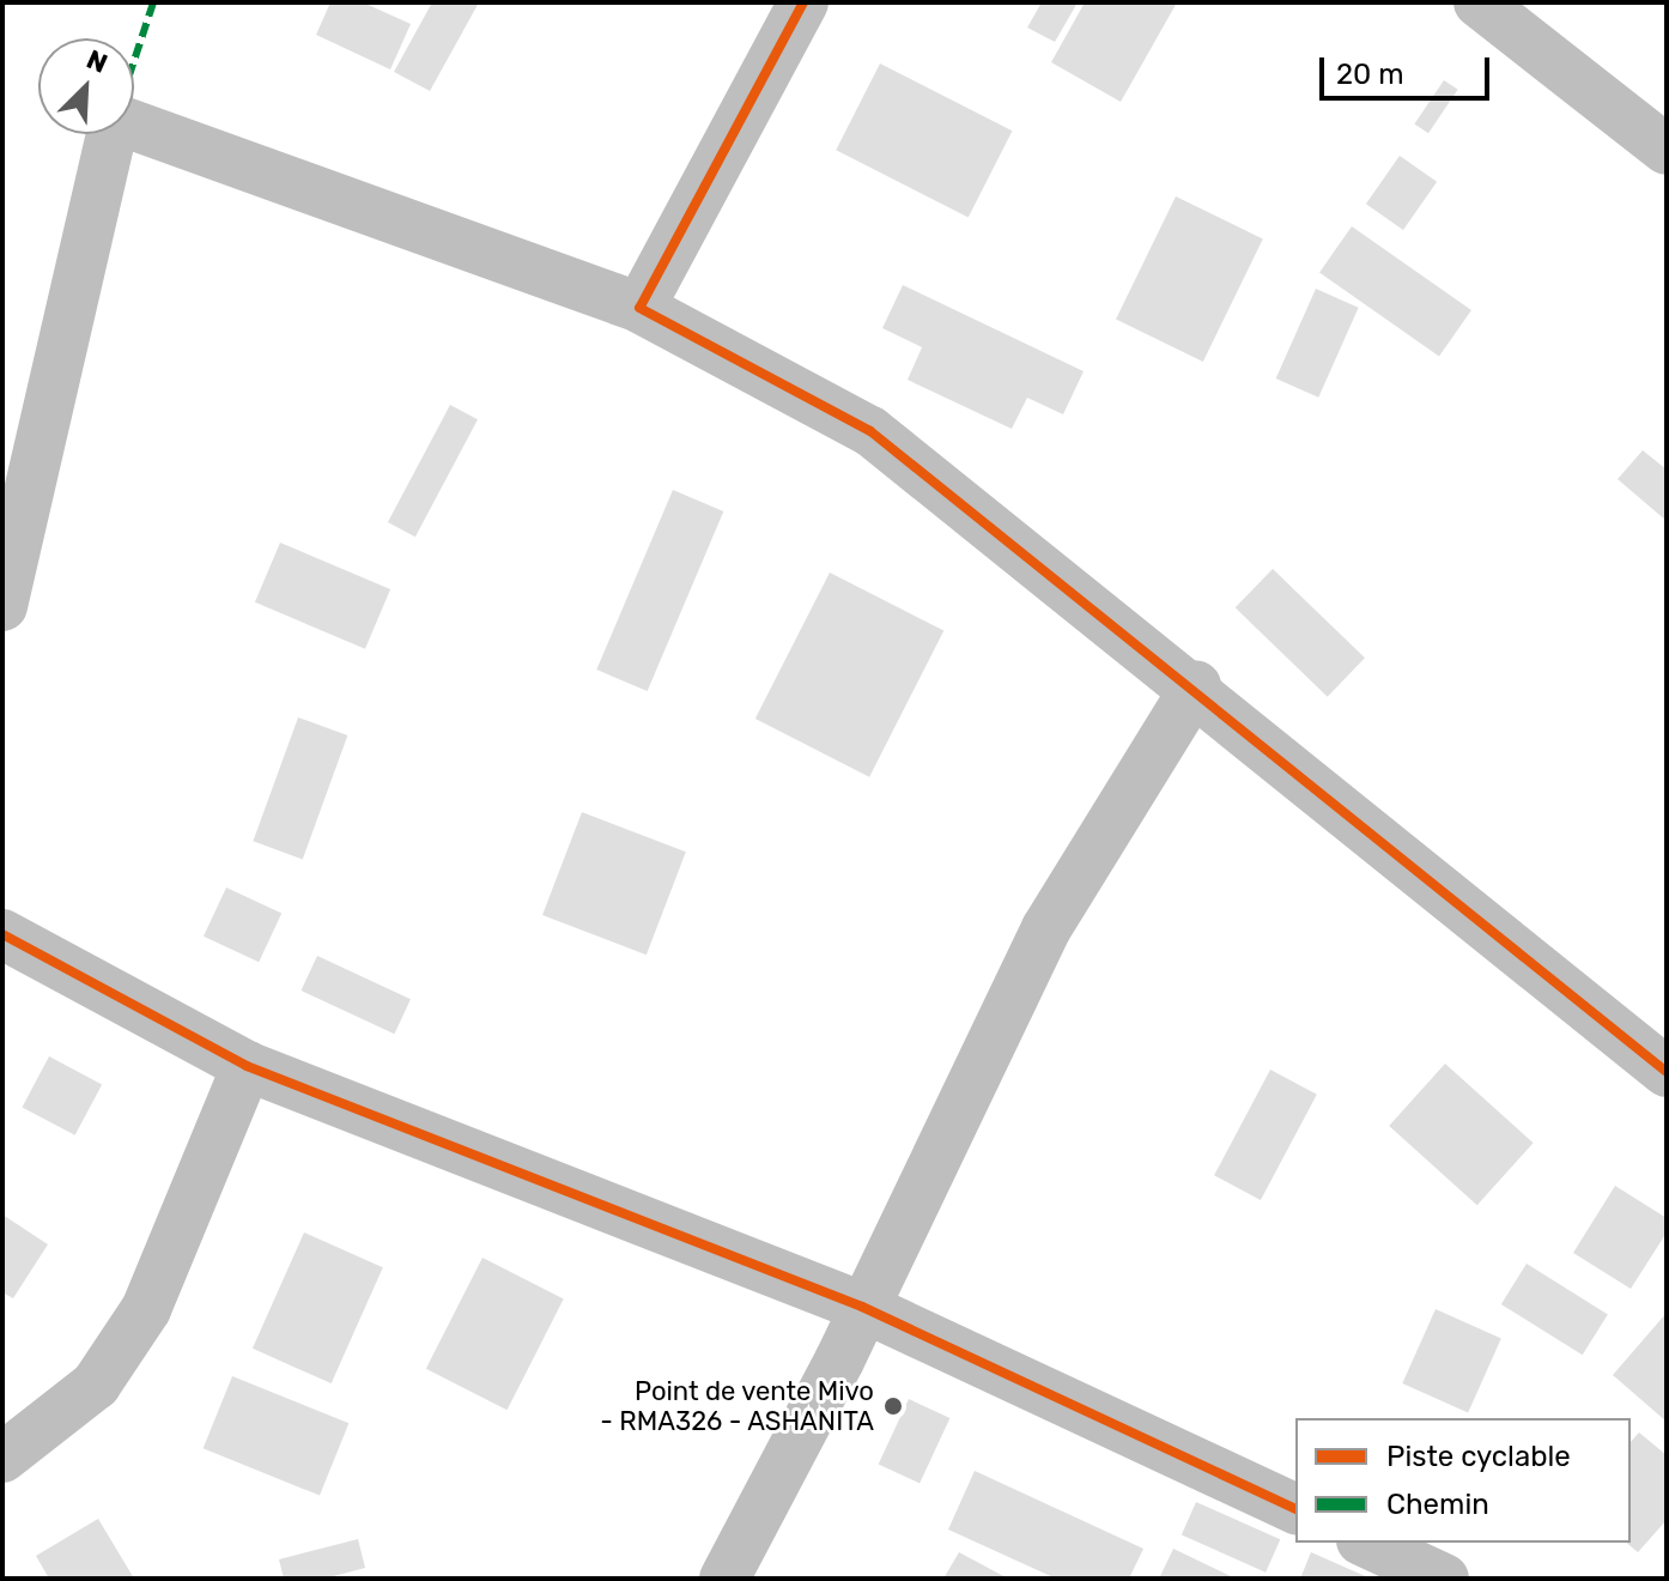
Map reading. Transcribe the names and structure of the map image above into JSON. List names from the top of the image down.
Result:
{
  "places": ["Point de vente Mivo - RMA326 - ASHANITA"],
  "legend": ["Piste cyclable", "Chemin"],
  "scale_bar": "20 m",
  "north": "top right"
}
